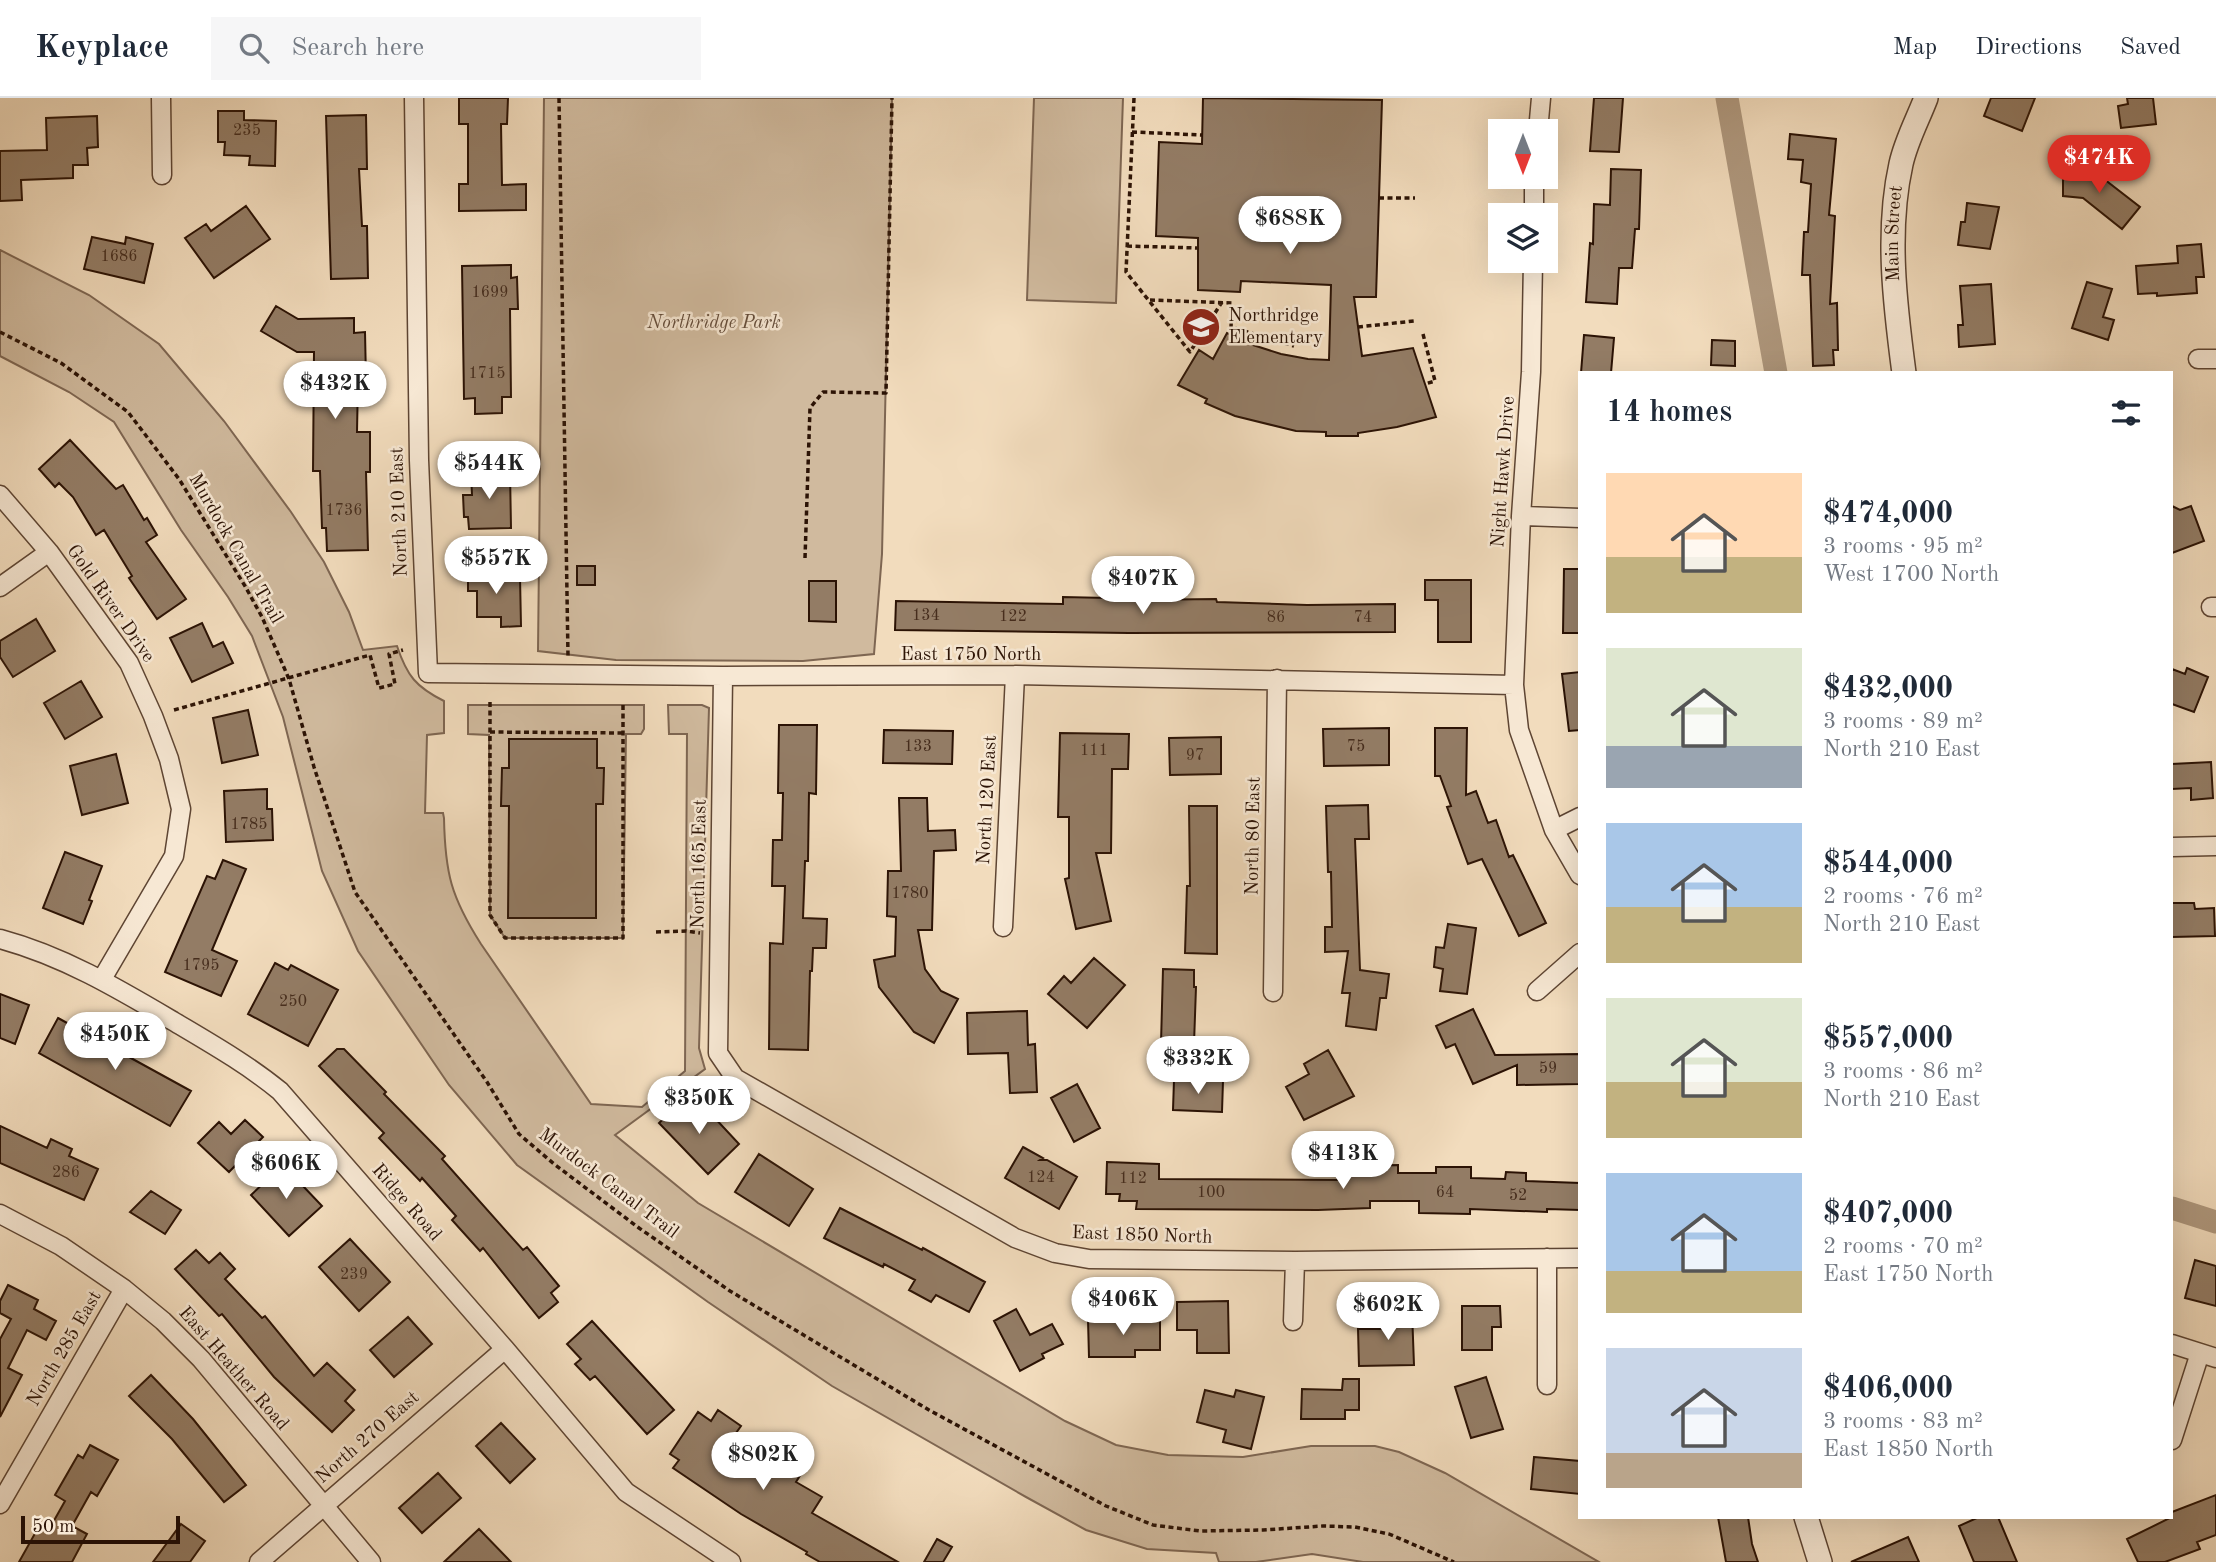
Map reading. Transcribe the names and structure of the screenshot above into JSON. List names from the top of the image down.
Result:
{
  "streets": {
    "street": [
      "Main Street",
      "Night Hawk Drive",
      "North 210 East",
      "Gold River Drive",
      "East 1750 North",
      "North 120 East",
      "North 80 East",
      "North 165 East",
      "Ridge Road",
      "East 1850 North",
      "North 285 East",
      "East Heather Road",
      "North 270 East"
    ],
    "path": ["Murdock Canal Trail"]
  },
  "crossings": [
    ["Night Hawk Drive", "East 1750 North"],
    ["North 210 East", "East 1750 North"],
    ["Gold River Drive", "Ridge Road"],
    ["East 1750 North", "North 120 East"],
    ["East 1750 North", "North 80 East"],
    ["East 1750 North", "North 165 East"],
    ["North 165 East", "East 1850 North"],
    ["Ridge Road", "North 270 East"],
    ["North 285 East", "East Heather Road"],
    ["East Heather Road", "North 270 East"]
  ],
  "parks": ["Northridge Park"],
  "places": {
    "school or university": ["Northridge Elementary"]
  },
  "house_numbers": [
    "235",
    "1686",
    "1699",
    "1715",
    "1736",
    "134",
    "122",
    "86",
    "74",
    "133",
    "75",
    "111",
    "97",
    "1785",
    "1780",
    "1795",
    "250",
    "59",
    "286",
    "124",
    "112",
    "100",
    "64",
    "52",
    "239"
  ],
  "scale_bar": "50 m",
  "north": "bottom",
  "page": {
    "header": "Keyplace",
    "search": "Search here",
    "nav": ["Map", "Directions", "Saved"],
    "price": [
      "$474K",
      "$688K",
      "$432K",
      "$544K",
      "$557K",
      "$407K",
      "$450K",
      "$332K",
      "$350K",
      "$413K",
      "$606K",
      "$406K",
      "$602K",
      "$802K"
    ],
    "heading": "14 homes",
    "list": [
      {
        "name": "$474,000",
        "note": "3 rooms · 95 m² · West 1700 North"
      },
      {
        "name": "$432,000",
        "note": "3 rooms · 89 m² · North 210 East"
      },
      {
        "name": "$544,000",
        "note": "2 rooms · 76 m² · North 210 East"
      },
      {
        "name": "$557,000",
        "note": "3 rooms · 86 m² · North 210 East"
      },
      {
        "name": "$407,000",
        "note": "2 rooms · 70 m² · East 1750 North"
      },
      {
        "name": "$406,000",
        "note": "3 rooms · 83 m² · East 1850 North"
      }
    ],
    "scale": "50 m"
  }
}
